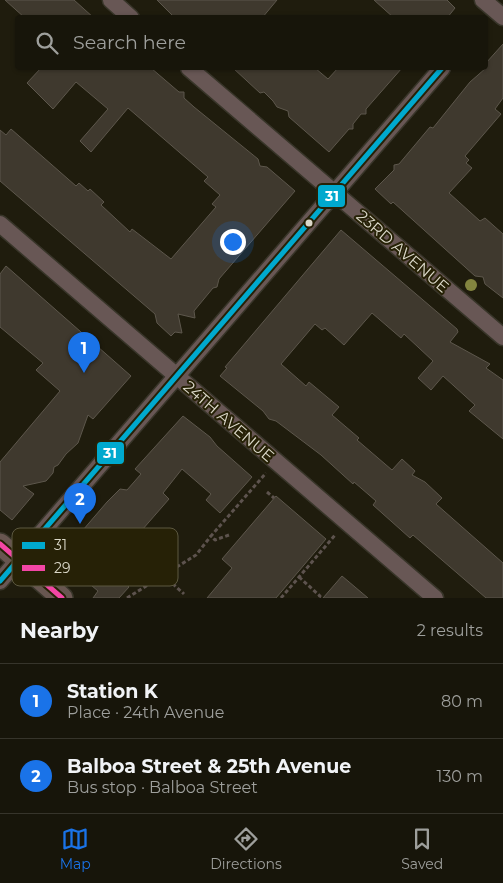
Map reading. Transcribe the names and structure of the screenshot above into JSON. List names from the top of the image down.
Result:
{
  "streets": {
    "street": ["23RD AVENUE", "24TH AVENUE"]
  },
  "lines": ["transit line 31", "transit line 29"],
  "legend": ["31", "29"],
  "page": {
    "search": "Search here",
    "pins": ["1", "2"],
    "heading": ["Nearby", "2 results"],
    "list": [
      {
        "mark": "1",
        "name": "Station K",
        "note": "Place · 24th Avenue",
        "value": "80 m"
      },
      {
        "mark": "2",
        "name": "Balboa Street & 25th Avenue",
        "note": "Bus stop · Balboa Street",
        "value": "130 m"
      }
    ],
    "nav": ["Map", "Directions", "Saved"]
  }
}
